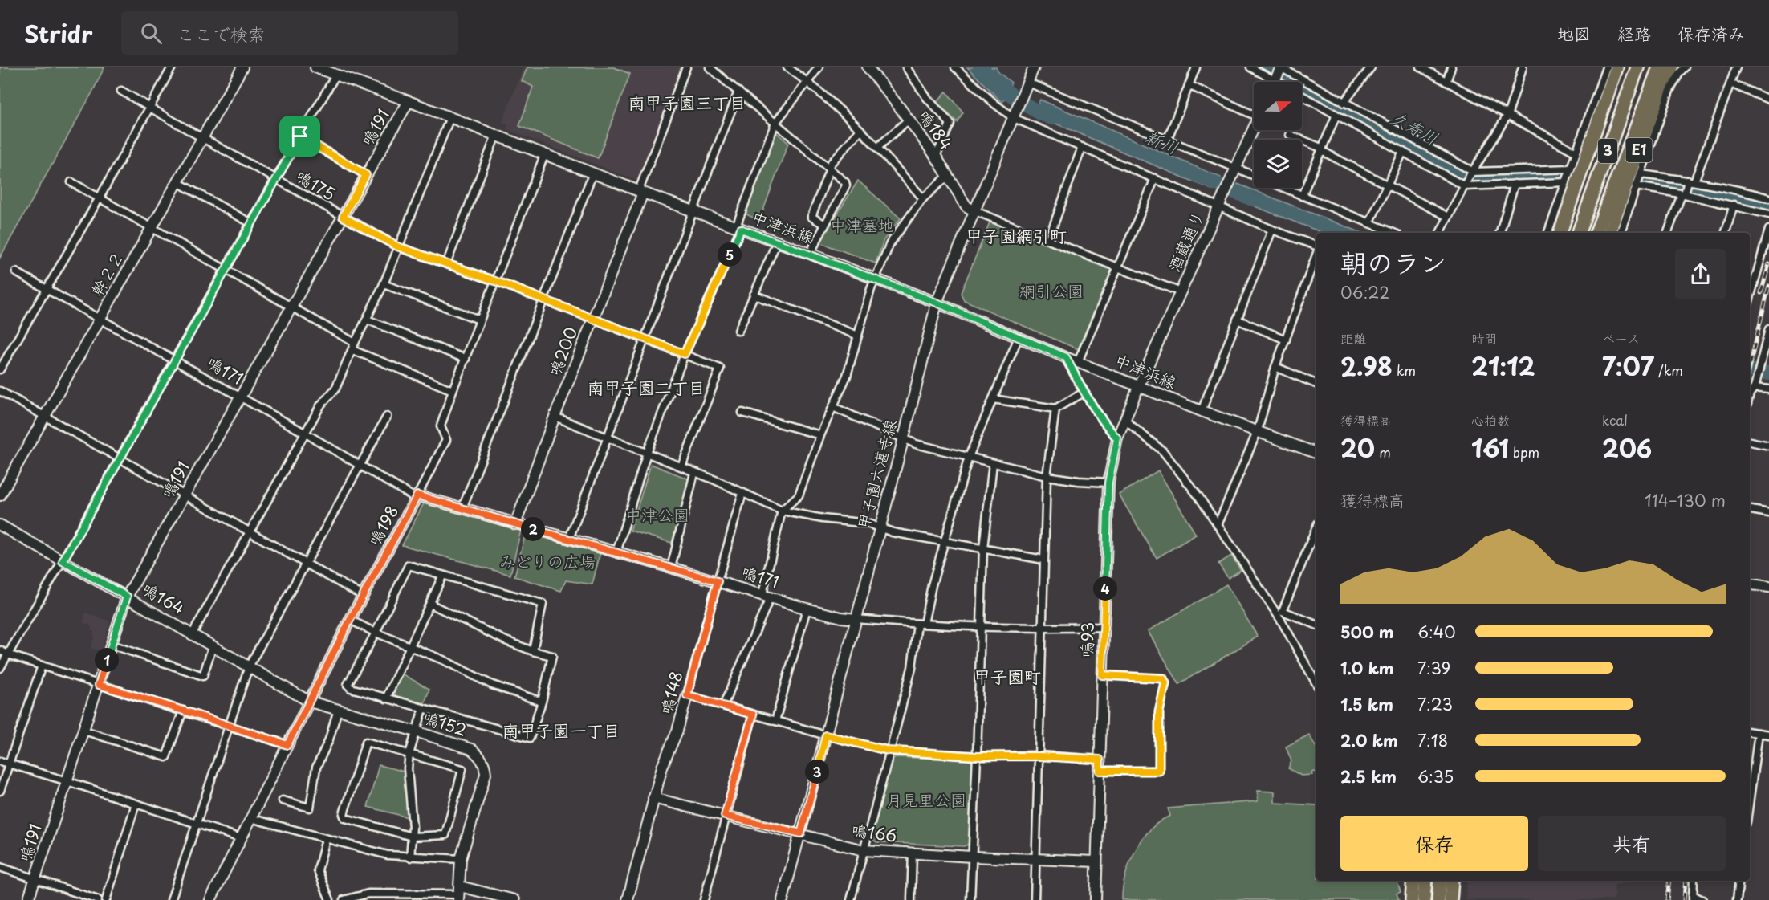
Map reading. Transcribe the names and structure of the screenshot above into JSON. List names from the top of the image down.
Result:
{
  "streets": {
    "highway": ["E1", "3"],
    "street": [
      "鳴191",
      "鳴184",
      "鳴175",
      "中津浜線",
      "酒蔵通り",
      "幹２２",
      "鳴200",
      "鳴171",
      "甲子園六湛寺線",
      "鳴198",
      "鳴164",
      "鳴93",
      "鳴148",
      "鳴152",
      "鳴166"
    ]
  },
  "crossings": [
    ["鳴191", "鳴175"],
    ["鳴191", "中津浜線"],
    ["鳴191", "鳴171"],
    ["鳴191", "鳴164"],
    ["鳴184", "甲子園六湛寺線"],
    ["鳴175", "幹２２"],
    ["鳴175", "鳴200"],
    ["鳴175", "鳴198"],
    ["中津浜線", "酒蔵通り"],
    ["中津浜線", "鳴200"],
    ["中津浜線", "甲子園六湛寺線"],
    ["中津浜線", "鳴198"],
    ["中津浜線", "鳴93"],
    ["酒蔵通り", "鳴93"],
    ["幹２２", "鳴171"],
    ["鳴200", "鳴171"],
    ["鳴171", "甲子園六湛寺線"],
    ["鳴171", "鳴198"],
    ["鳴171", "鳴93"],
    ["鳴171", "鳴148"],
    ["甲子園六湛寺線", "鳴166"],
    ["鳴198", "鳴164"],
    ["鳴198", "鳴152"],
    ["鳴164", "鳴152"],
    ["鳴93", "鳴166"],
    ["鳴148", "鳴166"]
  ],
  "districts": [
    "南甲子園三丁目",
    "甲子園網引町",
    "南甲子園二丁目",
    "甲子園町",
    "南甲子園一丁目"
  ],
  "water": ["久寿川", "新川"],
  "parks": [
    "中津墓地",
    "網引公園",
    "中津公園",
    "みどりの広場",
    "月見里公園"
  ],
  "north": "right",
  "page": {
    "header": "Stridr",
    "search": "ここで検索",
    "nav": ["地図", "経路", "保存済み"],
    "heading": ["朝のラン", "06:22"],
    "pins": [
      "5",
      "2",
      "4",
      "1",
      "3"
    ],
    "stats": [
      ["距離", "2.98 km"],
      ["時間", "21:12"],
      ["ペース", "7:07 /km"],
      ["獲得標高", "20 m"],
      ["心拍数", "161 bpm"],
      ["kcal", "206"]
    ],
    "chart": ["獲得標高", "114–130 m"],
    "list": [
      {
        "name": "500 m",
        "note": "6:40"
      },
      {
        "name": "1.0 km",
        "note": "7:39"
      },
      {
        "name": "1.5 km",
        "note": "7:23"
      },
      {
        "name": "2.0 km",
        "note": "7:18"
      },
      {
        "name": "2.5 km",
        "note": "6:35"
      }
    ],
    "buttons": ["保存", "共有"]
  }
}
